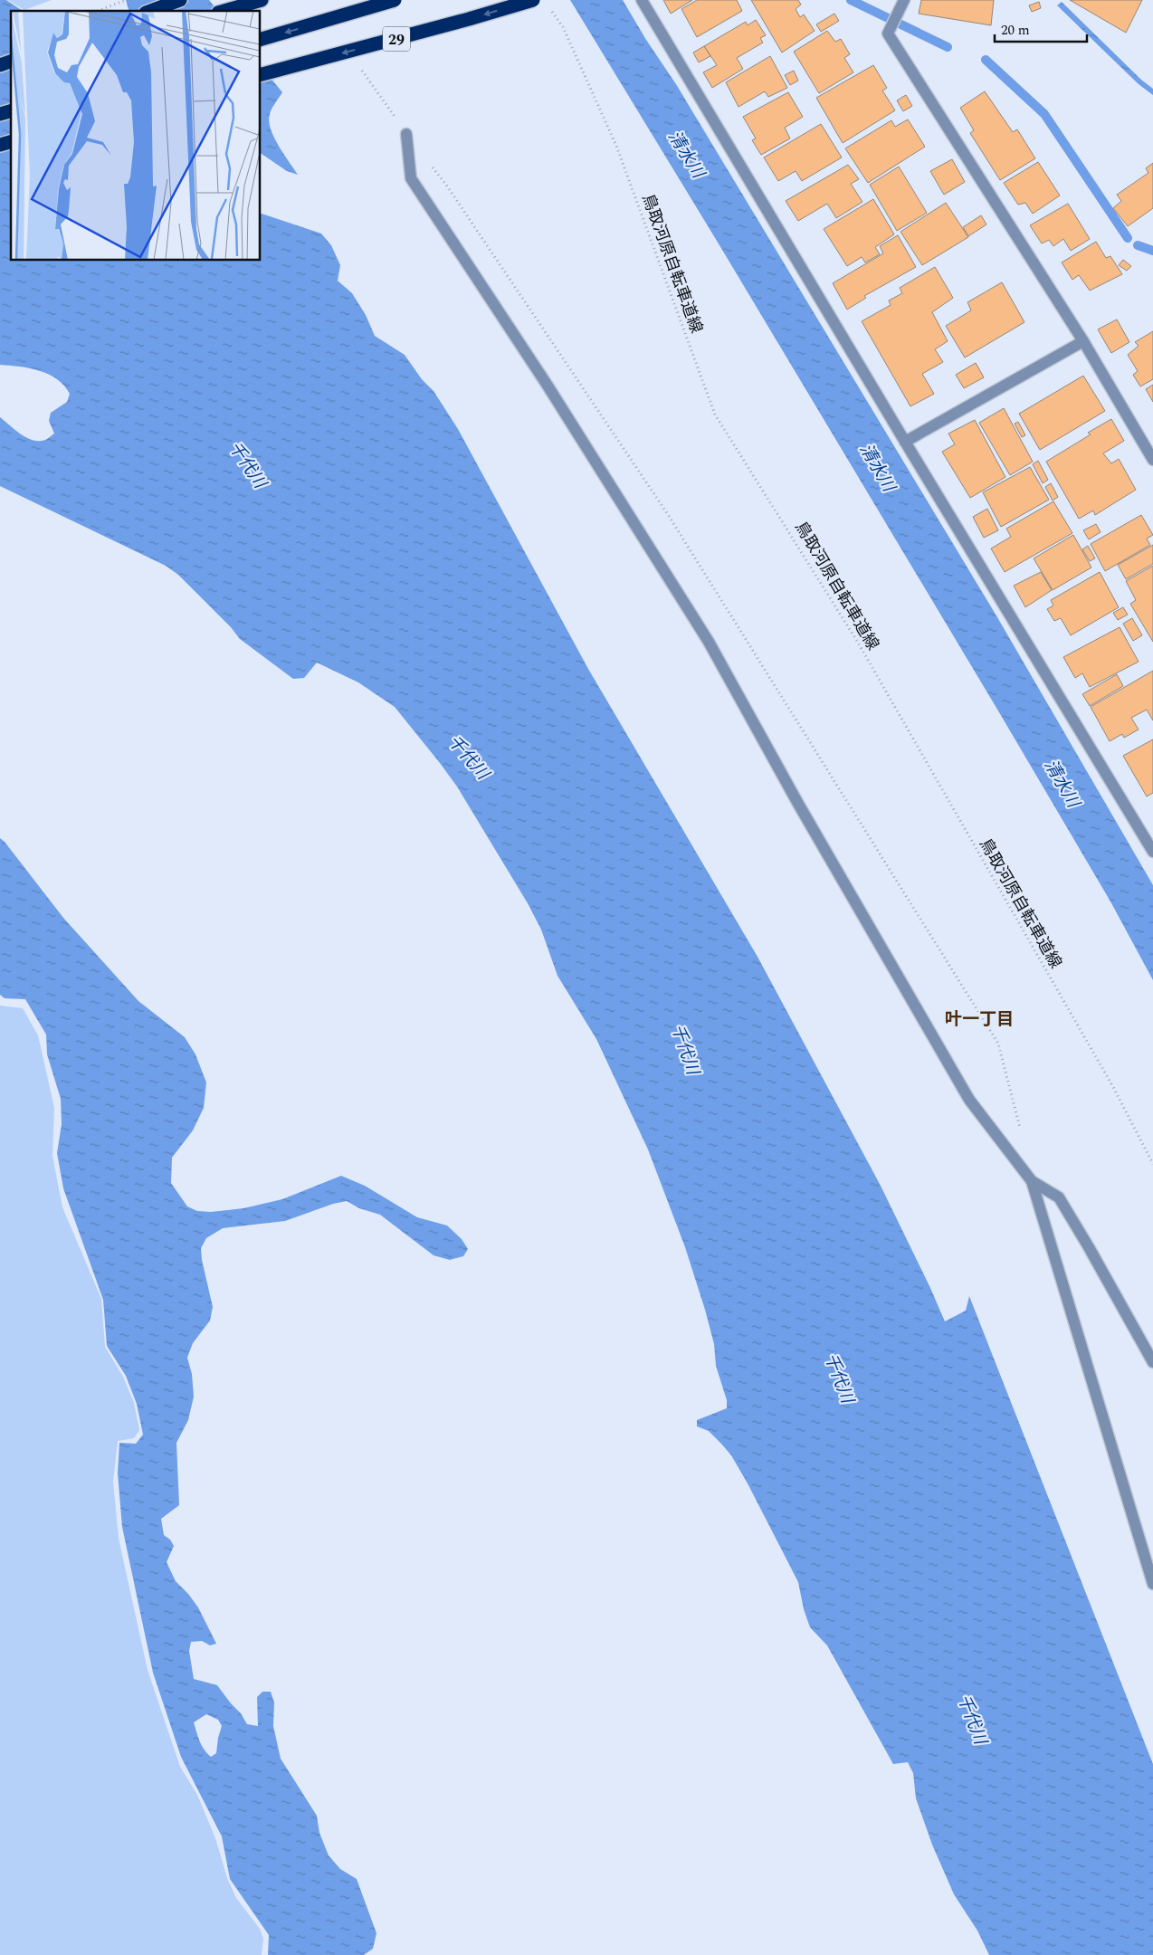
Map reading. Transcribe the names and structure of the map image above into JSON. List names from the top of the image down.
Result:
{
  "streets": {
    "highway": ["29"],
    "path": ["鳥取河原自転車道線"]
  },
  "districts": ["叶一丁目"],
  "water": ["清水川", "千代川"],
  "scale_bar": "20 m"
}
